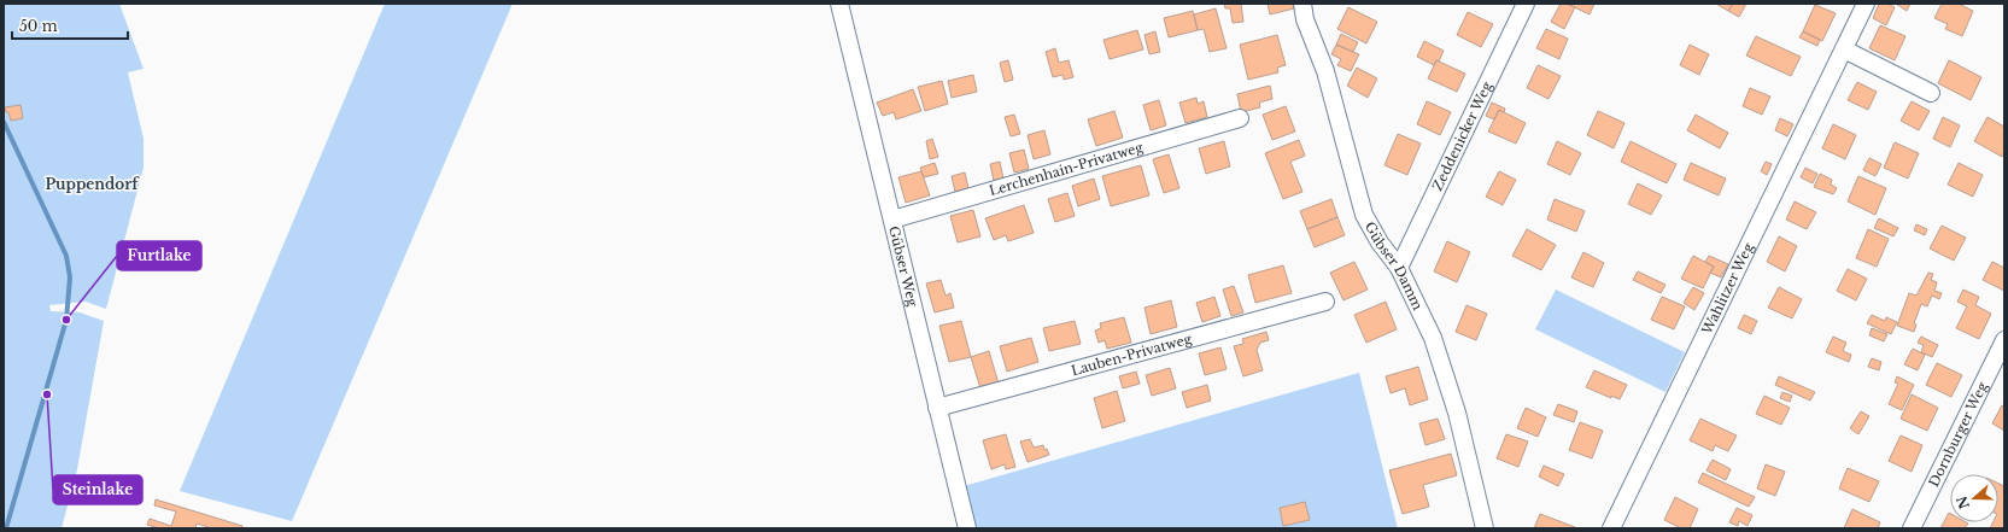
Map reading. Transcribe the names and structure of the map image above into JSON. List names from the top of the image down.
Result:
{
  "streets": {
    "street": [
      "Zeddenicker Weg",
      "Lerchenhain-Privatweg",
      "Gübser Weg",
      "Gübser Damm",
      "Wahlitzer Weg",
      "Lauben-Privatweg",
      "Dornburger Weg"
    ]
  },
  "crossings": [
    ["Zeddenicker Weg", "Gübser Damm"],
    ["Lerchenhain-Privatweg", "Gübser Weg"],
    ["Gübser Weg", "Lauben-Privatweg"]
  ],
  "districts": ["Puppendorf"],
  "places": ["Furtlake", "Steinlake"],
  "scale_bar": "50 m",
  "north": "left"
}
